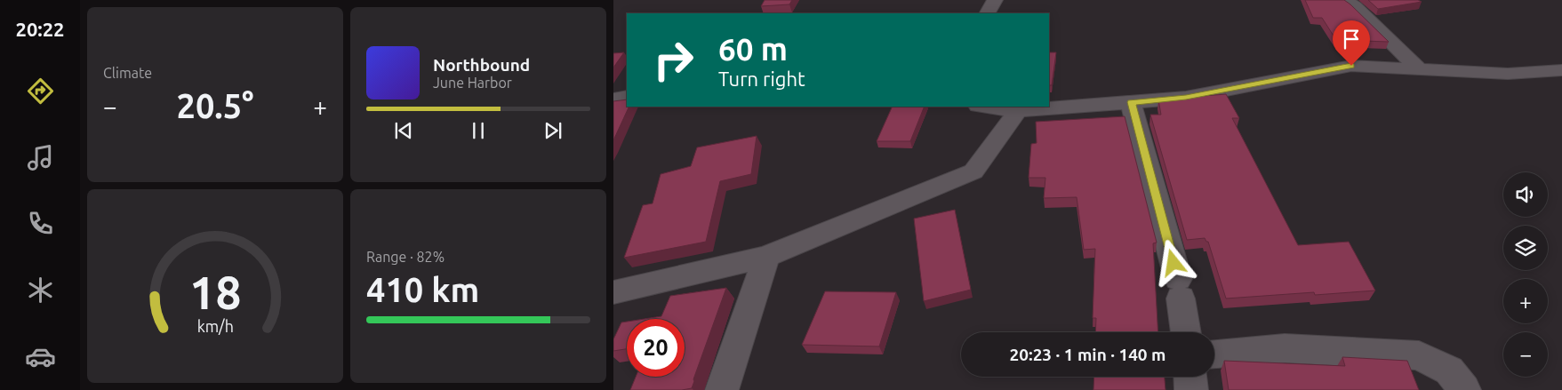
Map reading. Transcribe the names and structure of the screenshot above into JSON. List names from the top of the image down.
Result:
{
  "page": {
    "tabs": "20:22",
    "tile": [
      "Climate",
      ["Range · 82%", "410 km"]
    ],
    "turn": ["60 m", "Turn right"],
    "song": ["Northbound", "June Harbor"],
    "heat": ["−", "20.5°", "+"],
    "map_buttons": ["+", "−"],
    "limit": "20",
    "trip": "20:23 · 1 min · 140 m",
    "gauge": ["18", "km/h"]
  }
}
